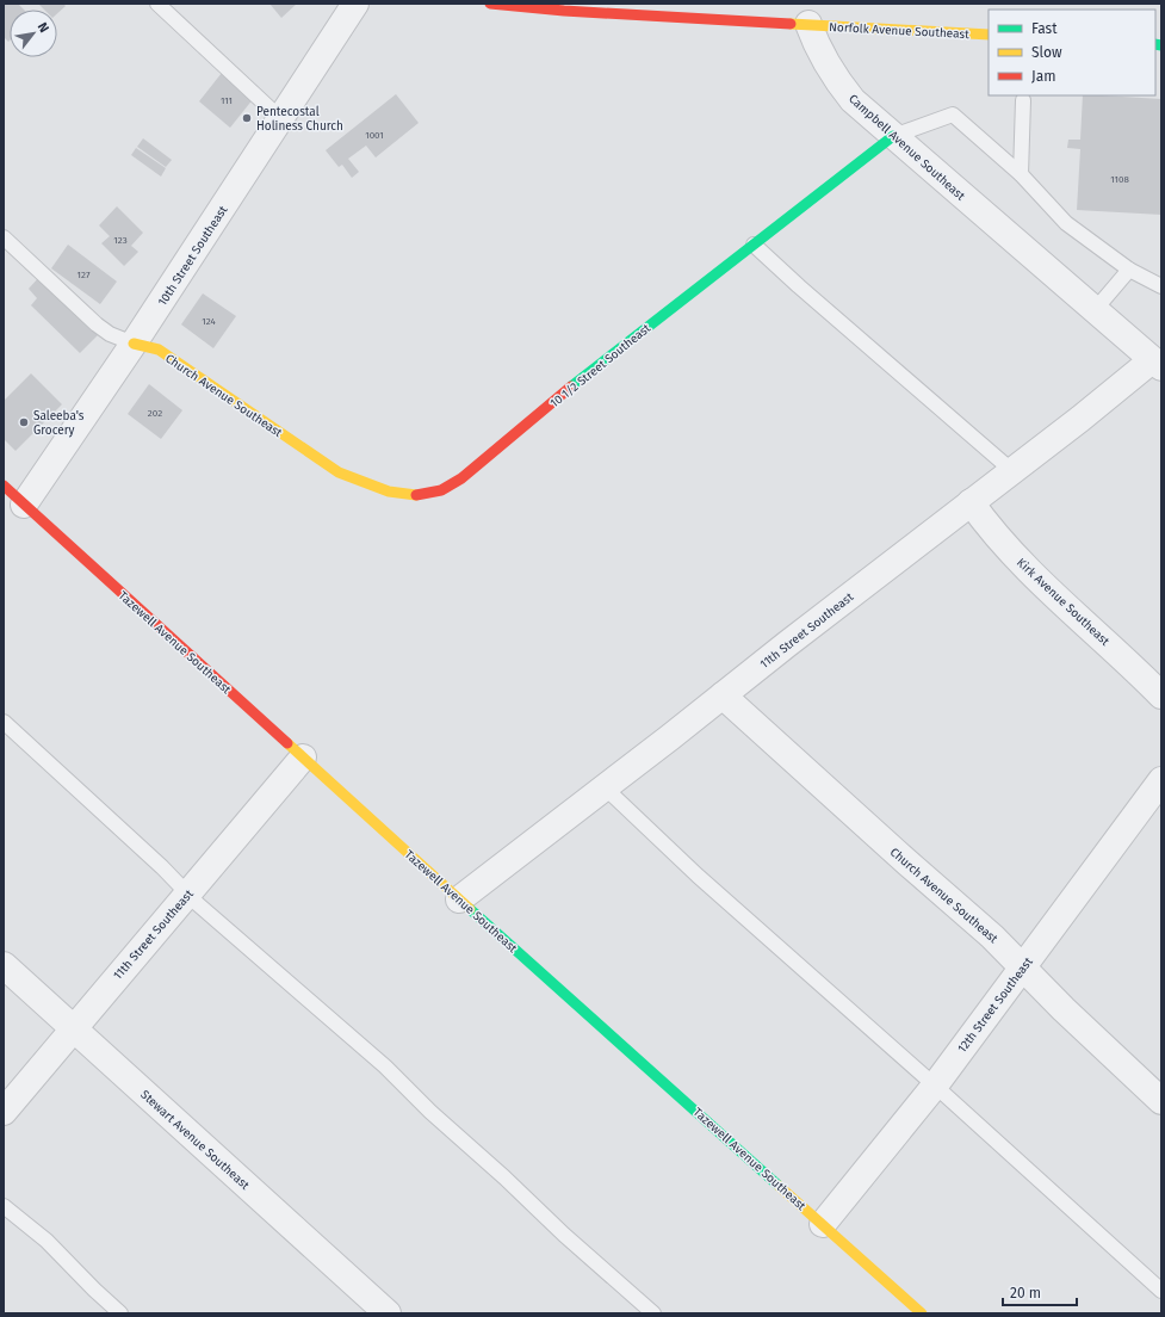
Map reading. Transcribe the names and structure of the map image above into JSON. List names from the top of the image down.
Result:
{
  "streets": {
    "street": [
      "Norfolk Avenue Southeast",
      "Campbell Avenue Southeast",
      "10th Street Southeast",
      "10 1/2 Street Southeast",
      "Church Avenue Southeast",
      "Kirk Avenue Southeast",
      "11th Street Southeast",
      "Tazewell Avenue Southeast",
      "12th Street Southeast",
      "Stewart Avenue Southeast"
    ]
  },
  "crossings": [
    ["Norfolk Avenue Southeast", "Campbell Avenue Southeast"],
    ["Campbell Avenue Southeast", "10 1/2 Street Southeast"],
    ["Campbell Avenue Southeast", "11th Street Southeast"],
    ["10th Street Southeast", "Church Avenue Southeast"],
    ["10th Street Southeast", "Tazewell Avenue Southeast"],
    ["10 1/2 Street Southeast", "Church Avenue Southeast"],
    ["Church Avenue Southeast", "11th Street Southeast"],
    ["Church Avenue Southeast", "12th Street Southeast"],
    ["Kirk Avenue Southeast", "11th Street Southeast"],
    ["11th Street Southeast", "Tazewell Avenue Southeast"],
    ["11th Street Southeast", "Stewart Avenue Southeast"],
    ["Tazewell Avenue Southeast", "12th Street Southeast"]
  ],
  "places": ["Pentecostal Holiness Church", "Saleeba's Grocery"],
  "house_numbers": [
    "111",
    "1001",
    "1108",
    "123",
    "127",
    "124",
    "202"
  ],
  "legend": ["Fast", "Slow", "Jam"],
  "scale_bar": "20 m",
  "north": "top right"
}
